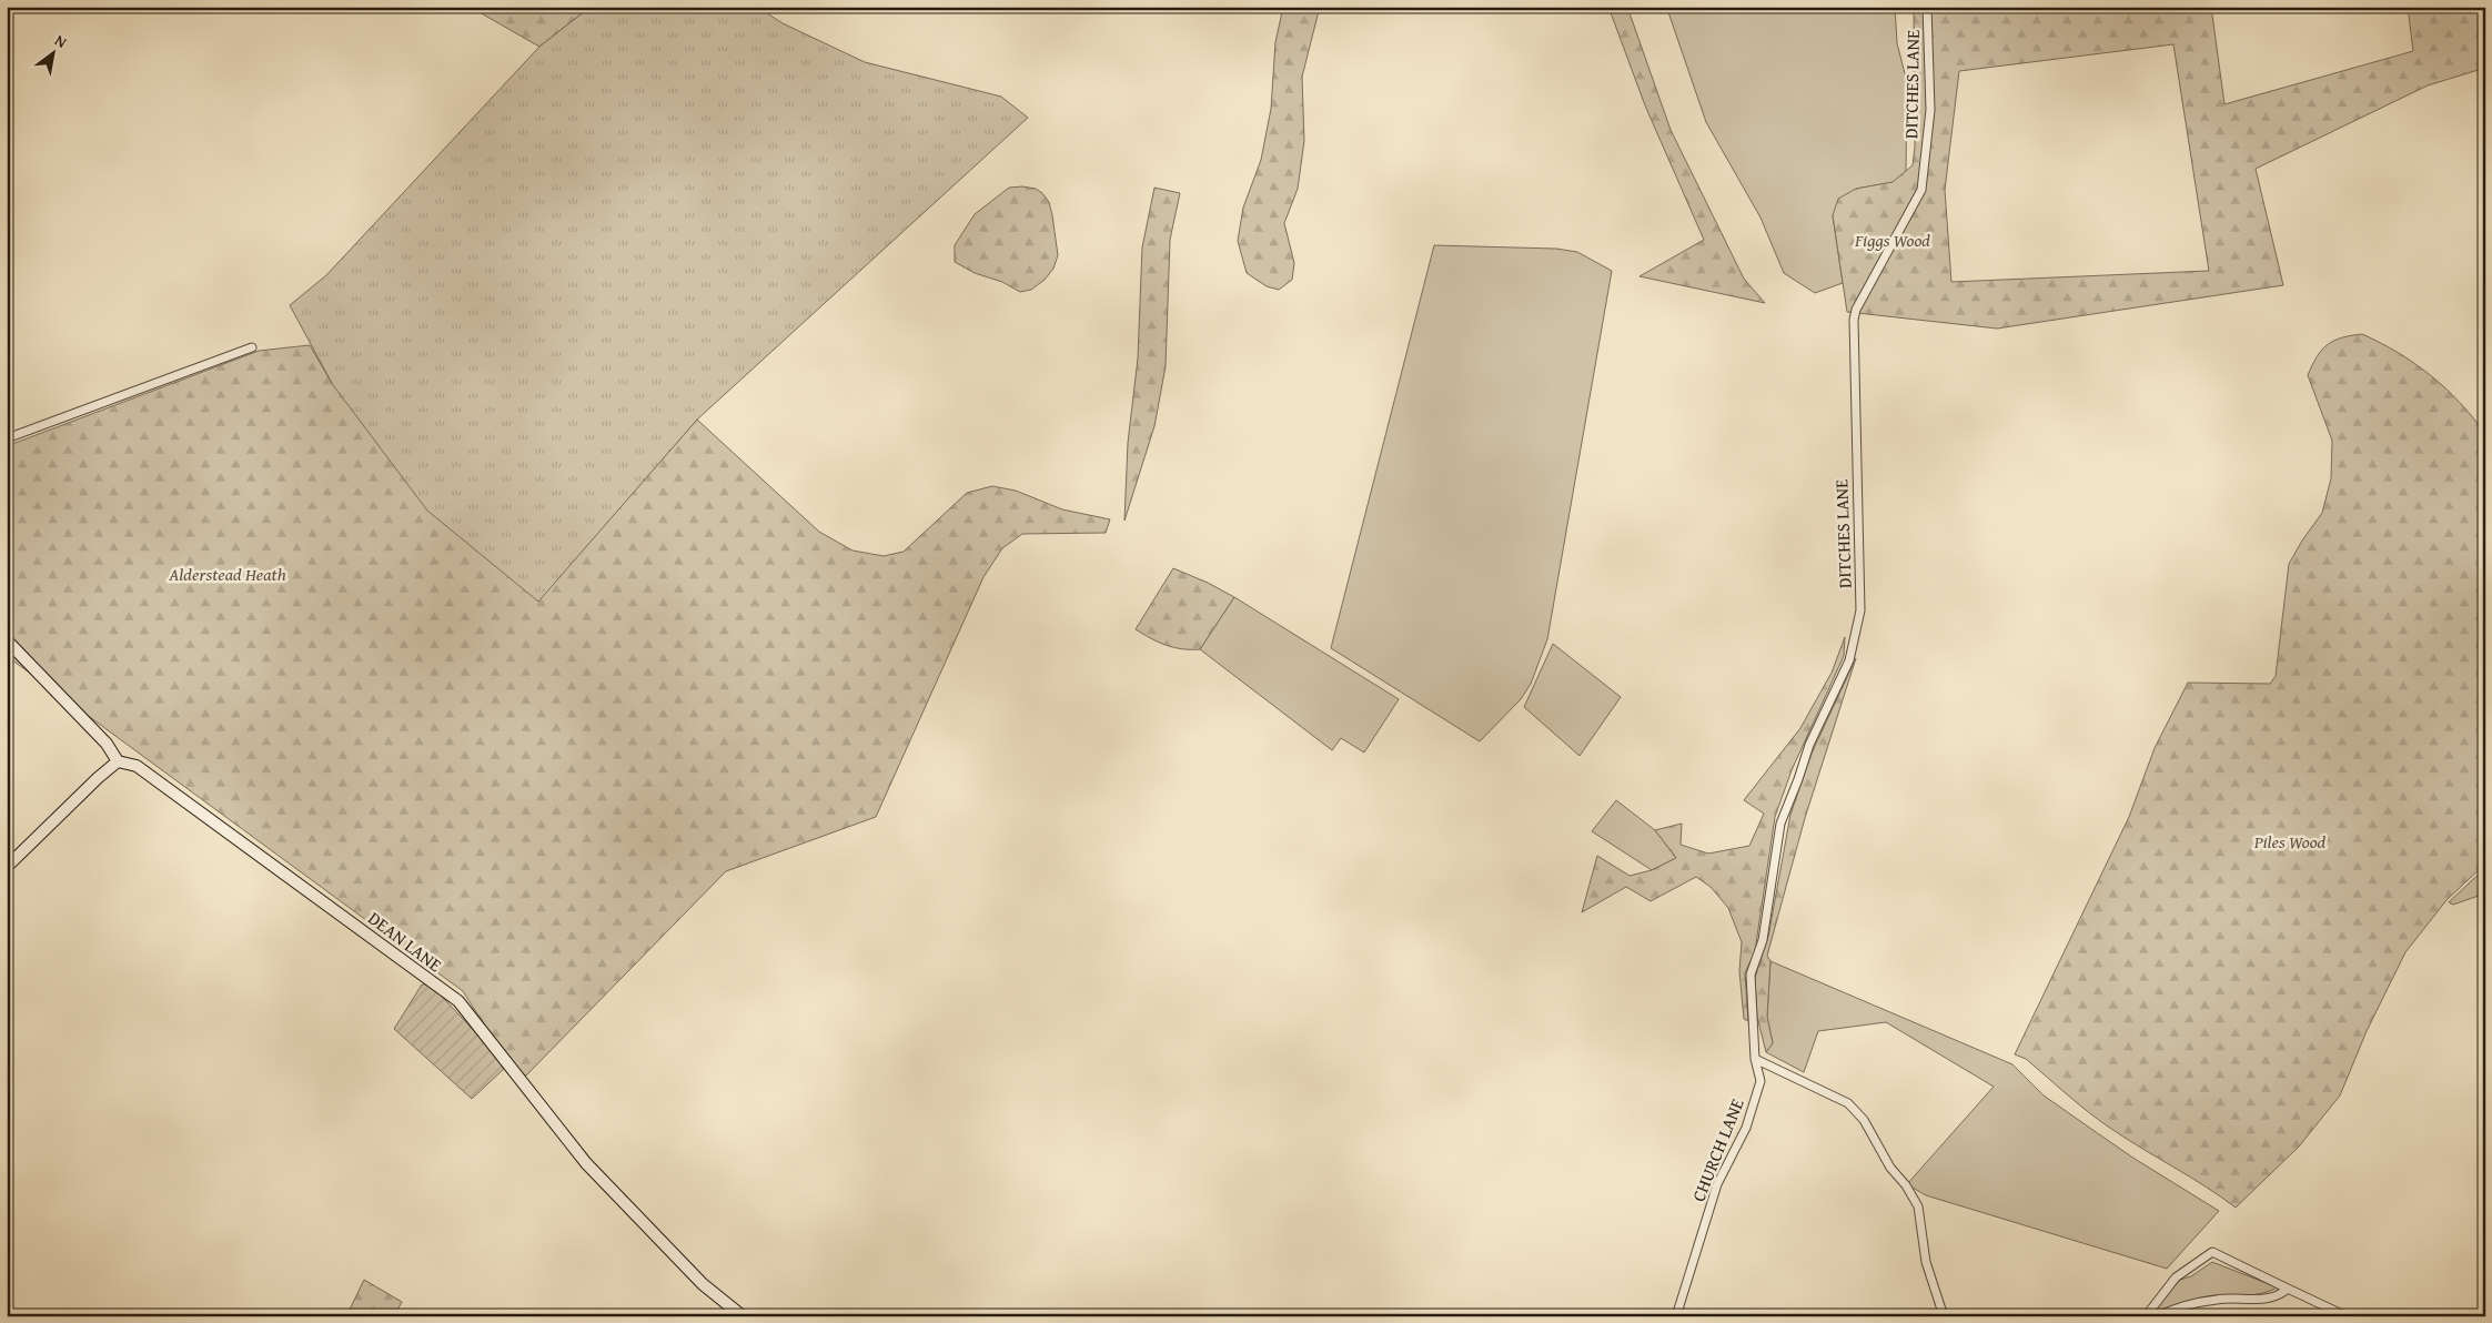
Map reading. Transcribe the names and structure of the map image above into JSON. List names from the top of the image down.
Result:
{
  "streets": {
    "main road": ["DEAN LANE"],
    "street": ["DITCHES LANE", "CHURCH LANE"]
  },
  "crossings": [
    ["DITCHES LANE", "CHURCH LANE"]
  ],
  "parks": ["Figgs Wood", "Alderstead Heath", "Piles Wood"],
  "north": "top right"
}
